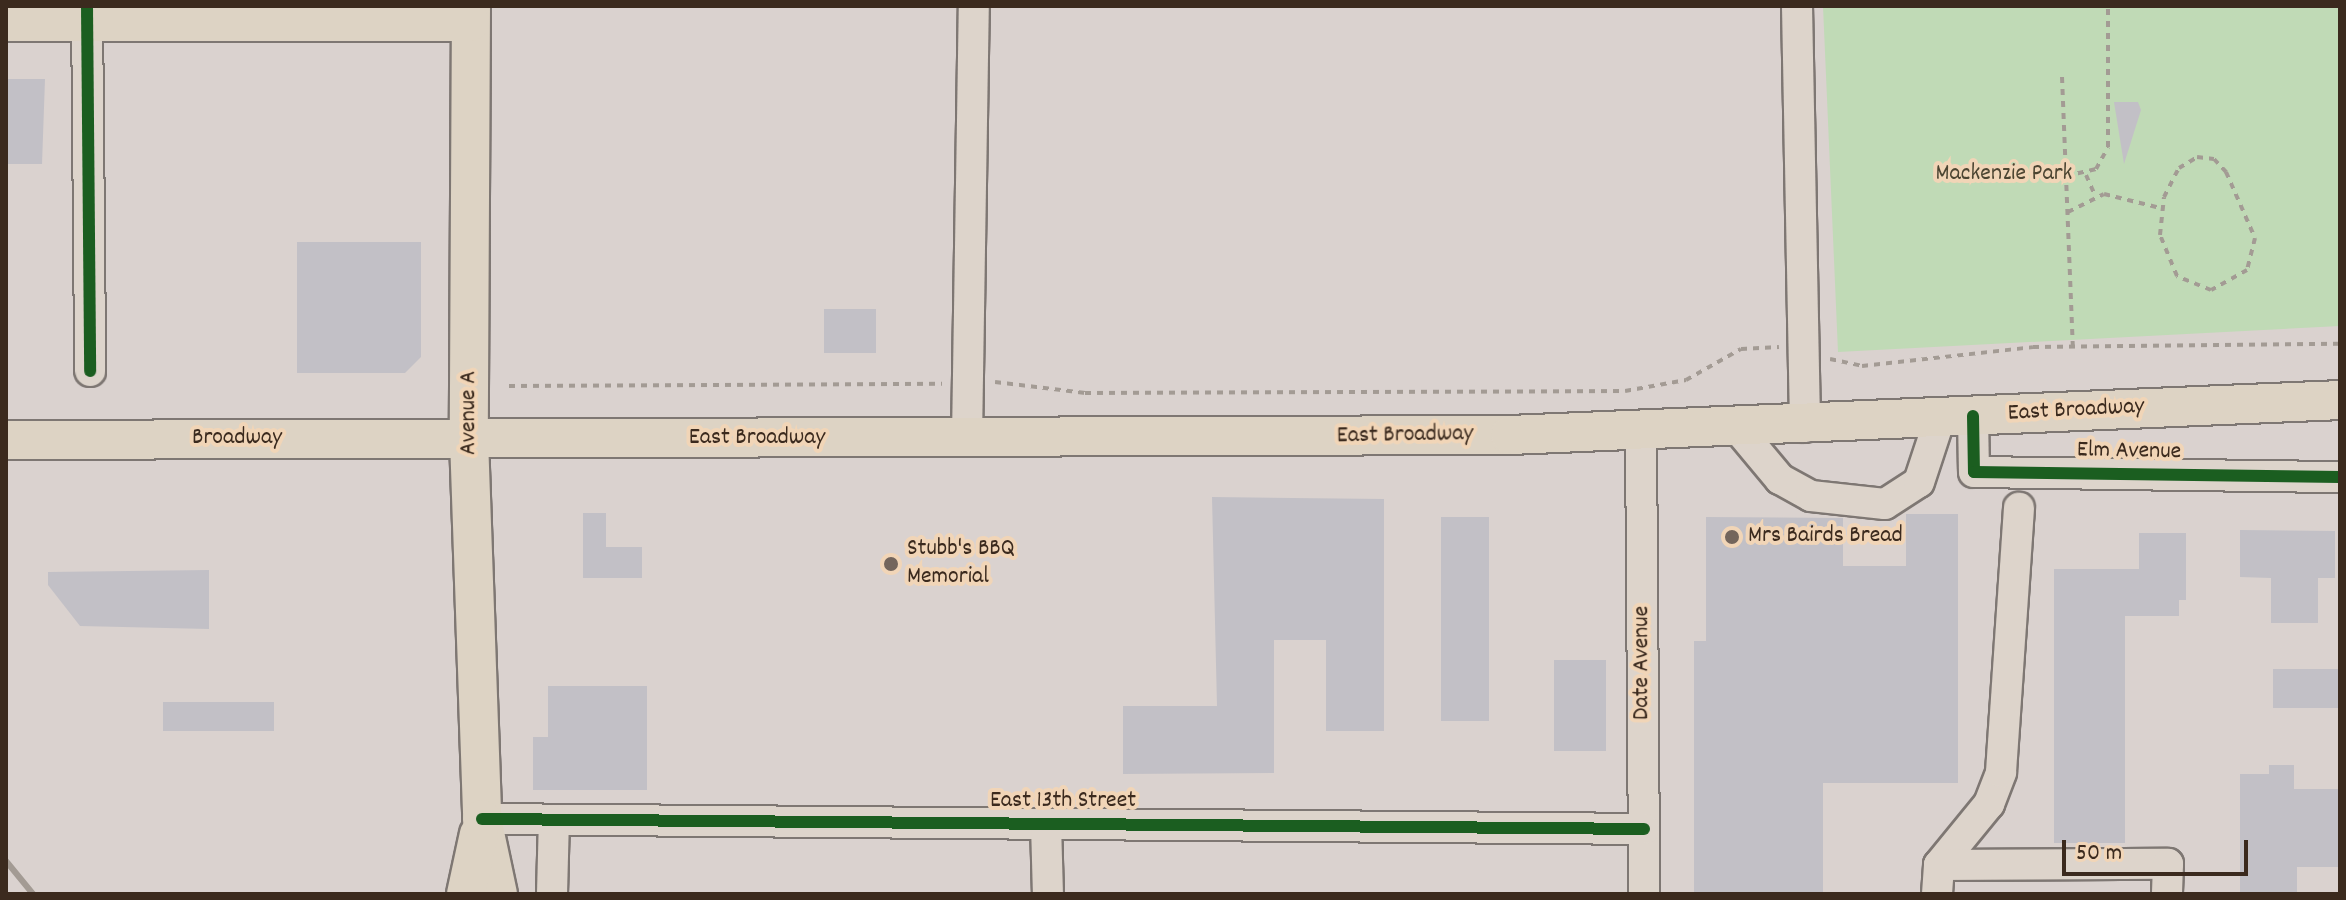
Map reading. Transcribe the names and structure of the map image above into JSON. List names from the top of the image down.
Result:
{
  "streets": {
    "main road": ["East Broadway", "Avenue A", "Broadway"],
    "street": ["Elm Avenue", "Date Avenue", "East 13th Street"]
  },
  "crossings": [
    ["East Broadway", "Avenue A"],
    ["East Broadway", "Broadway"],
    ["East Broadway", "Elm Avenue"],
    ["East Broadway", "Date Avenue"],
    ["Avenue A", "Broadway"],
    ["Avenue A", "East 13th Street"],
    ["Date Avenue", "East 13th Street"]
  ],
  "parks": ["Mackenzie Park"],
  "places": ["Mrs Bairds Bread", "Stubb's BBQ Memorial"],
  "scale_bar": "50 m"
}
